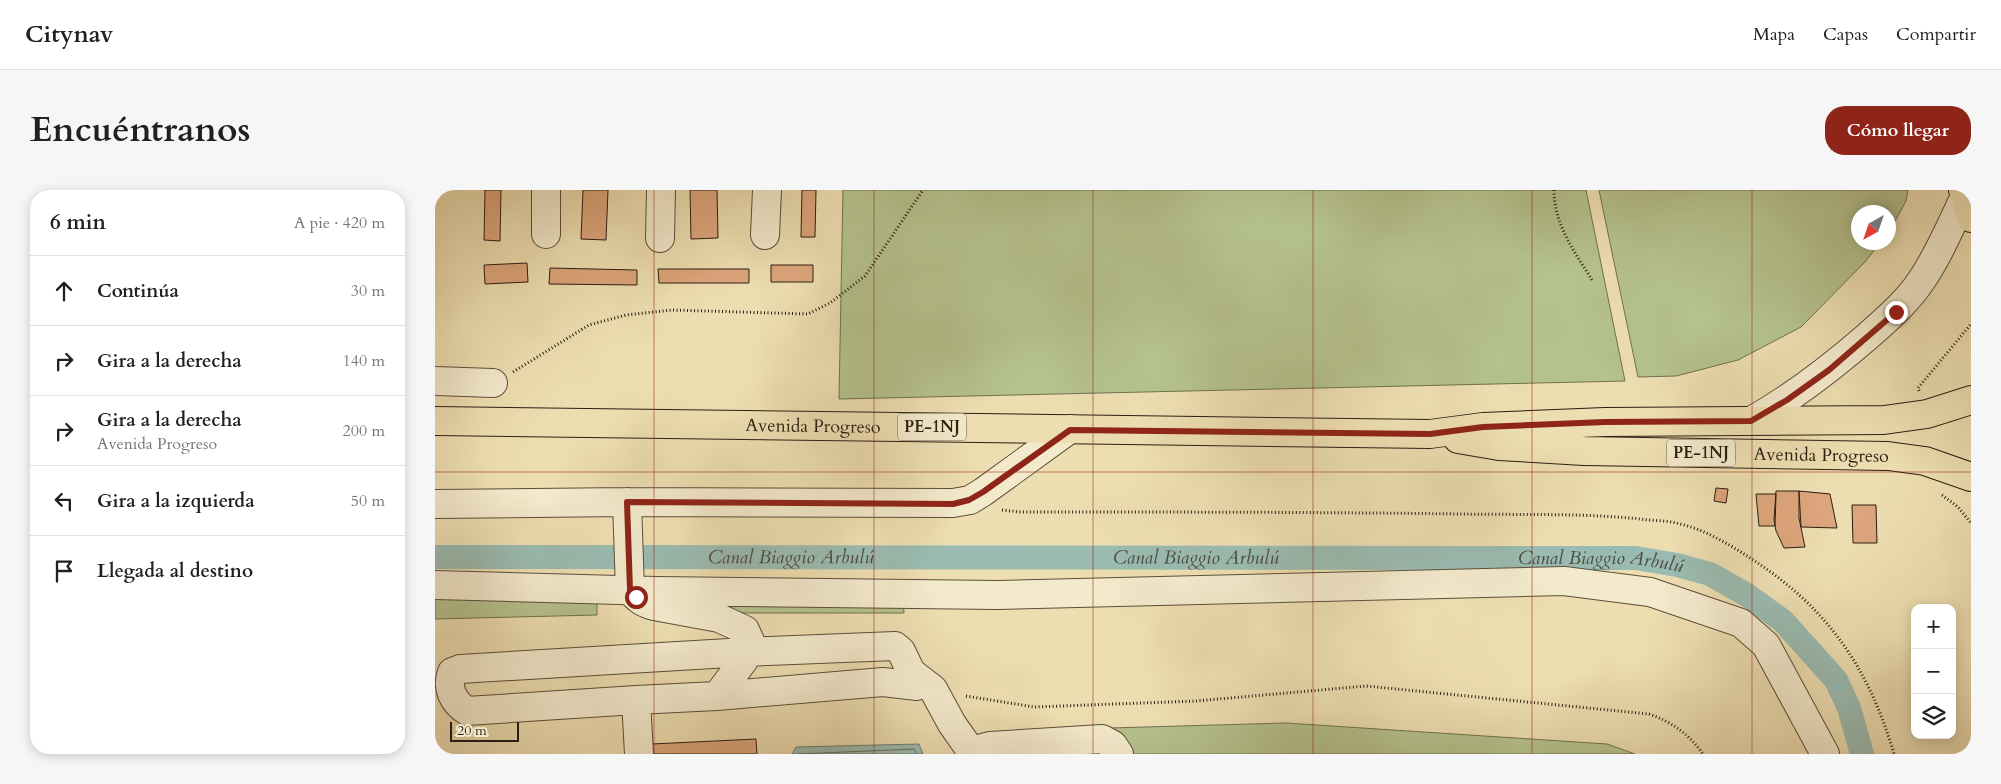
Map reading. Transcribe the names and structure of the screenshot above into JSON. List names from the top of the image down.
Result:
{
  "streets": {
    "main road": ["Avenida Progreso", "PE-1NJ"]
  },
  "water": ["Canal Biaggio Arbulú"],
  "scale_bar": "20 m",
  "north": "bottom left",
  "page": {
    "header": "Citynav",
    "nav": ["Mapa", "Capas", "Compartir"],
    "title": "Encuéntranos",
    "buttons": "Cómo llegar",
    "heading": ["6 min", "A pie · 420 m"],
    "list": [
      ["Continúa", "30 m"],
      ["Gira a la derecha", "140 m"],
      ["Gira a la derecha", "Avenida Progreso", "200 m"],
      ["Gira a la izquierda", "50 m"],
      "Llegada al destino"
    ],
    "map_buttons": ["+", "−"],
    "scale": "20 m"
  }
}
